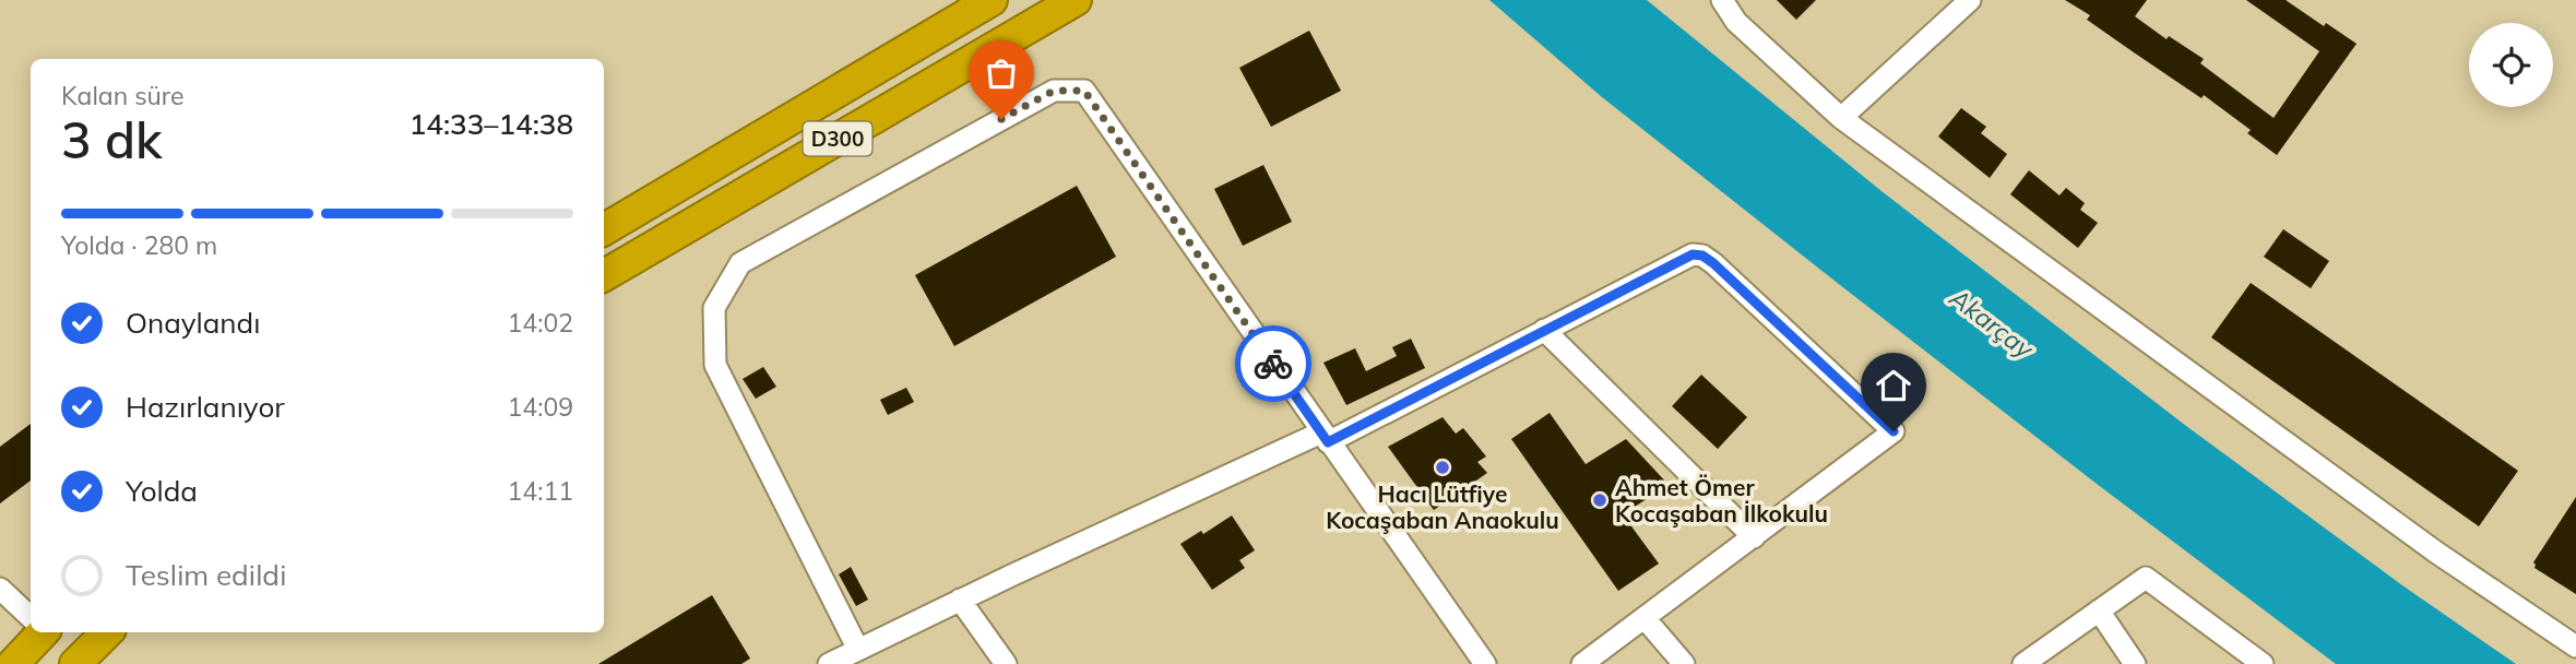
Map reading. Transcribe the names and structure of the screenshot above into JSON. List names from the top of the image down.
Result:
{
  "streets": {
    "highway": ["D300"]
  },
  "water": ["Akarçay"],
  "places": ["Hacı Lütfiye Kocaşaban Anaokulu", "Ahmet Ömer Kocaşaban İlkokulu"],
  "page": {
    "heading": ["3 dk", "Kalan süre", "14:33–14:38"],
    "bar": "Yolda · 280 m",
    "list": [
      ["Onaylandı", "14:02"],
      ["Hazırlanıyor", "14:09"],
      ["Yolda", "14:11"],
      "Teslim edildi"
    ]
  }
}
